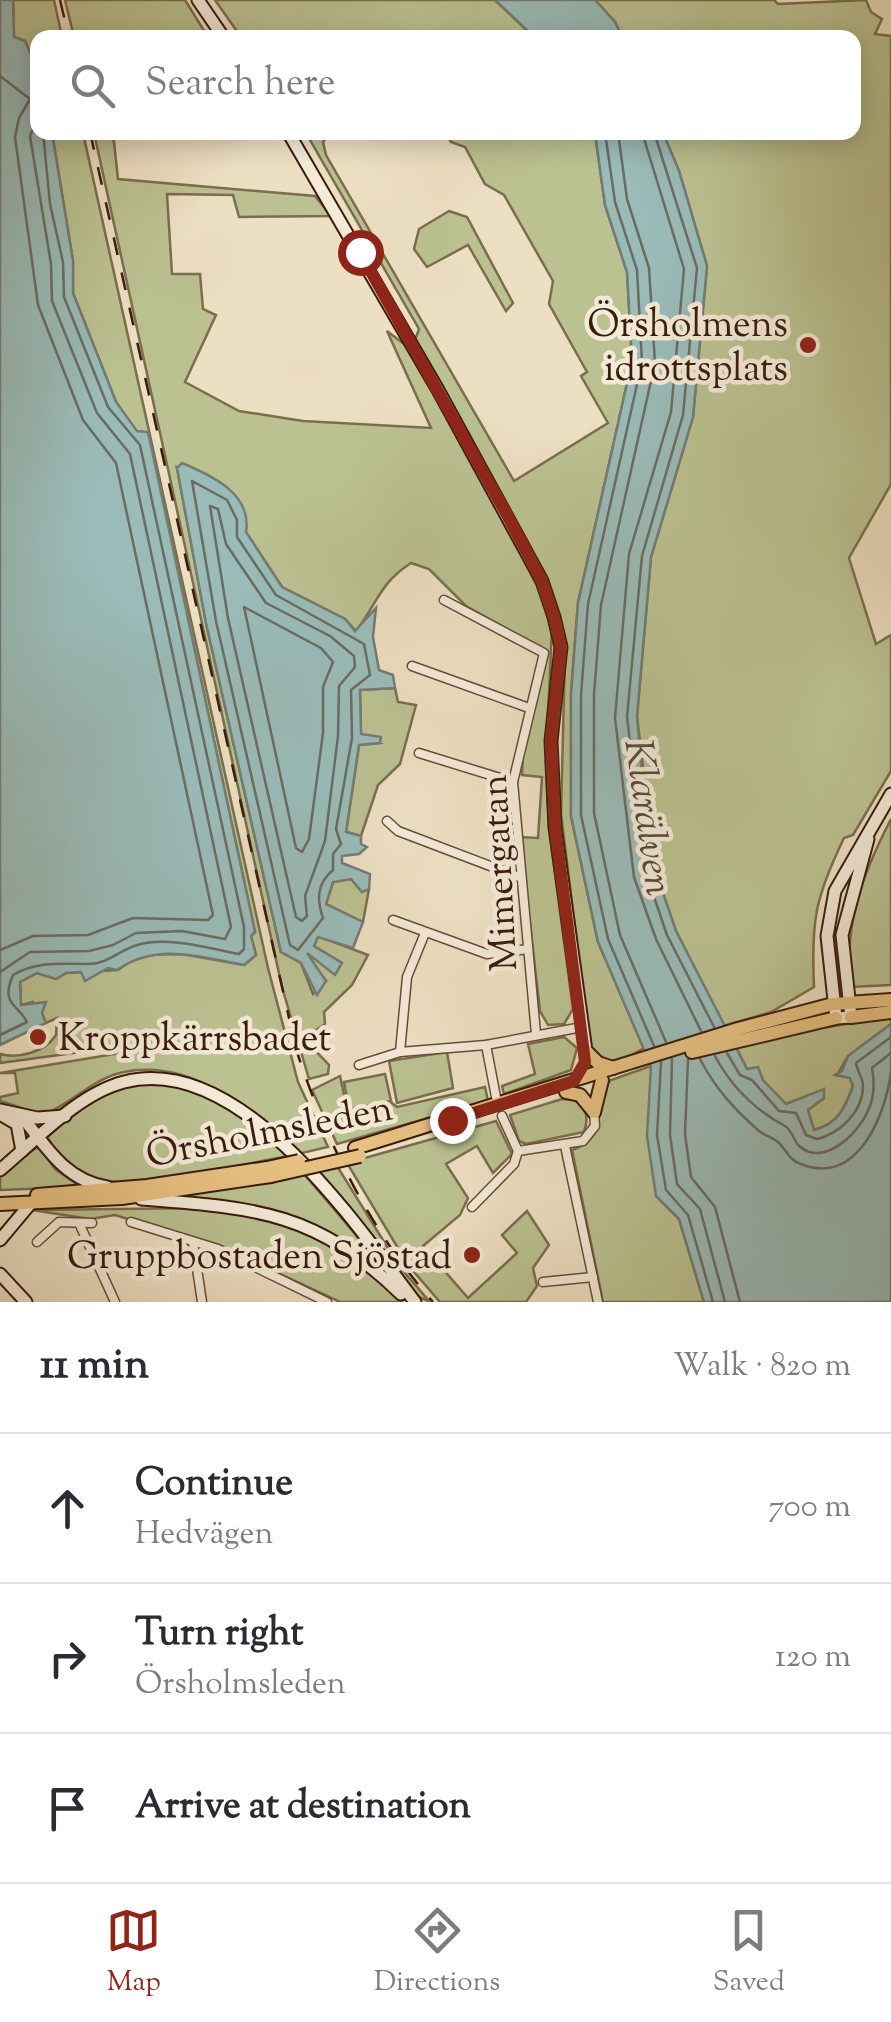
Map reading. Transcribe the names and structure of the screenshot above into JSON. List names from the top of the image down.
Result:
{
  "streets": {
    "main road": ["Örsholmsleden"],
    "street": ["Mimergatan"]
  },
  "water": ["Klarälven"],
  "places": ["Örsholmens idrottsplats", "Kroppkärrsbadet", "Gruppbostaden Sjöstad"],
  "page": {
    "search": "Search here",
    "heading": ["11 min", "Walk · 820 m"],
    "list": [
      ["Continue", "Hedvägen", "700 m"],
      ["Turn right", "Örsholmsleden", "120 m"],
      "Arrive at destination"
    ],
    "nav": ["Map", "Directions", "Saved"]
  }
}
